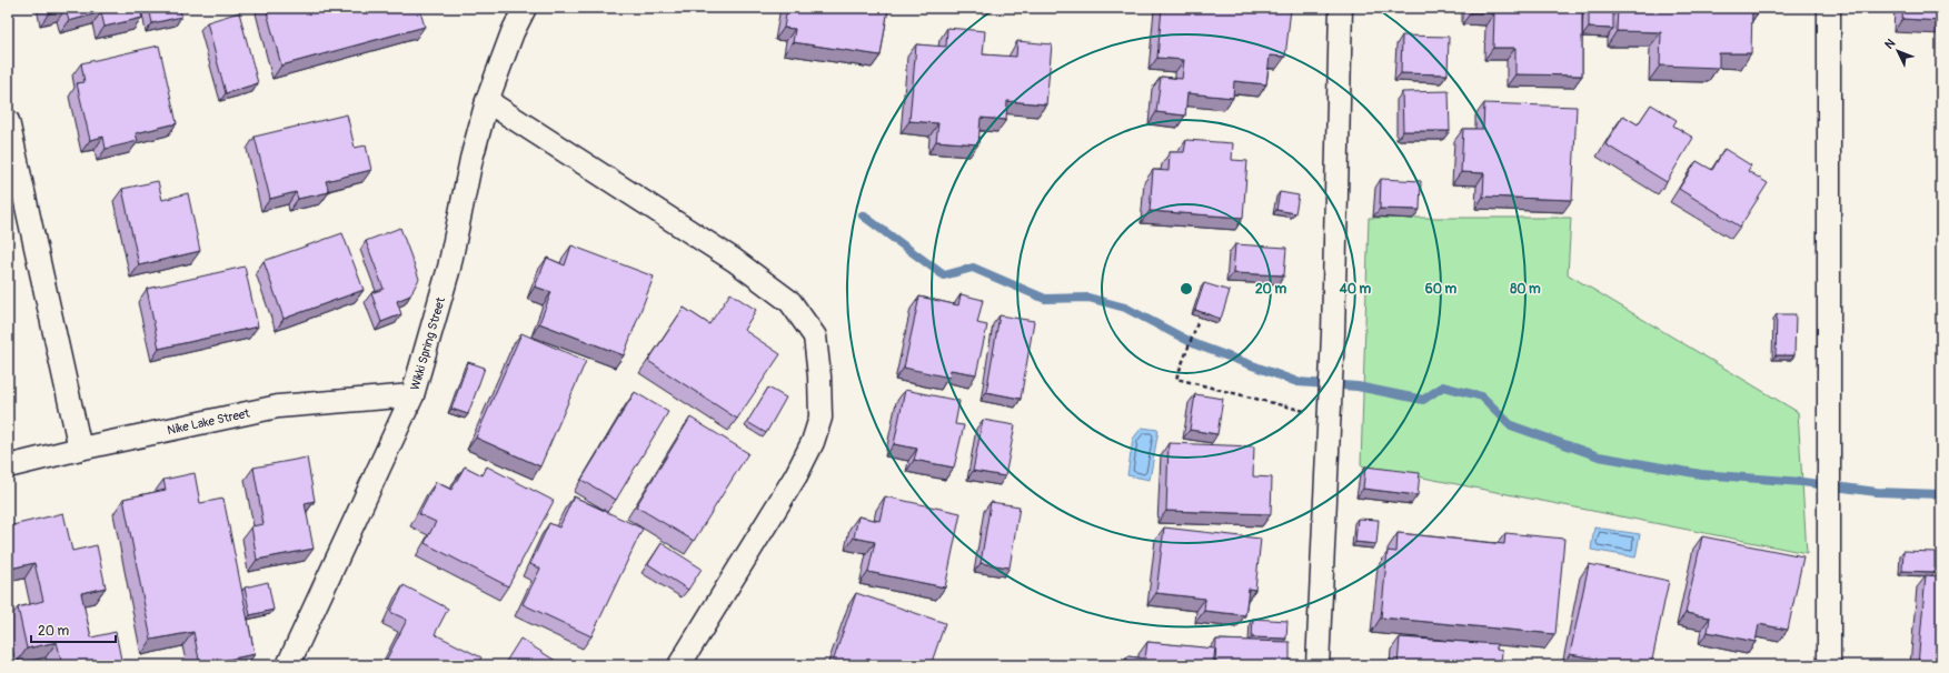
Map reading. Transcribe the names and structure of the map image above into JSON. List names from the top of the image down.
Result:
{
  "streets": {
    "street": ["Wikki Spring Street", "Nike Lake Street"]
  },
  "crossings": [
    ["Wikki Spring Street", "Nike Lake Street"]
  ],
  "scale_bar": "20 m",
  "north": "top left",
  "rings": [
    "20 m",
    "40 m",
    "60 m",
    "80 m"
  ]
}
